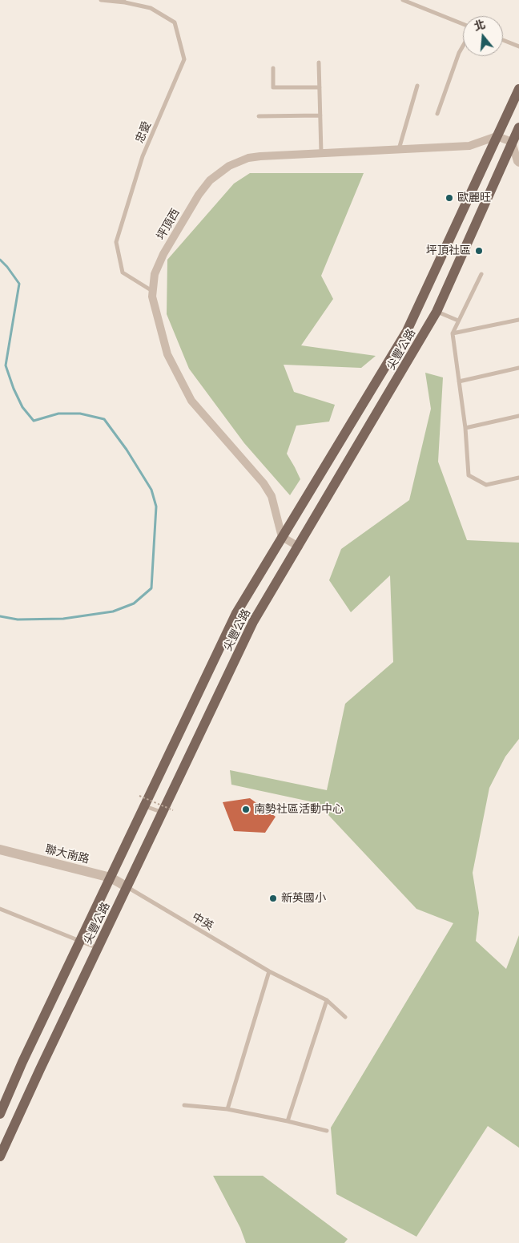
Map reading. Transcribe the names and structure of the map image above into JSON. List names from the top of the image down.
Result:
{
  "streets": {
    "main road": ["尖豐公路"],
    "street": ["坪頂西", "聯大南路"],
    "lane": ["忠愛", "中英"]
  },
  "crossings": [
    ["忠愛", "坪頂西"],
    ["坪頂西", "尖豐公路"],
    ["尖豐公路", "聯大南路"],
    ["尖豐公路", "中英"],
    ["聯大南路", "中英"]
  ],
  "places": [
    "歐麗旺",
    "坪頂社區",
    "南勢社區活動中心",
    "新英國小"
  ],
  "north": "top"
}
